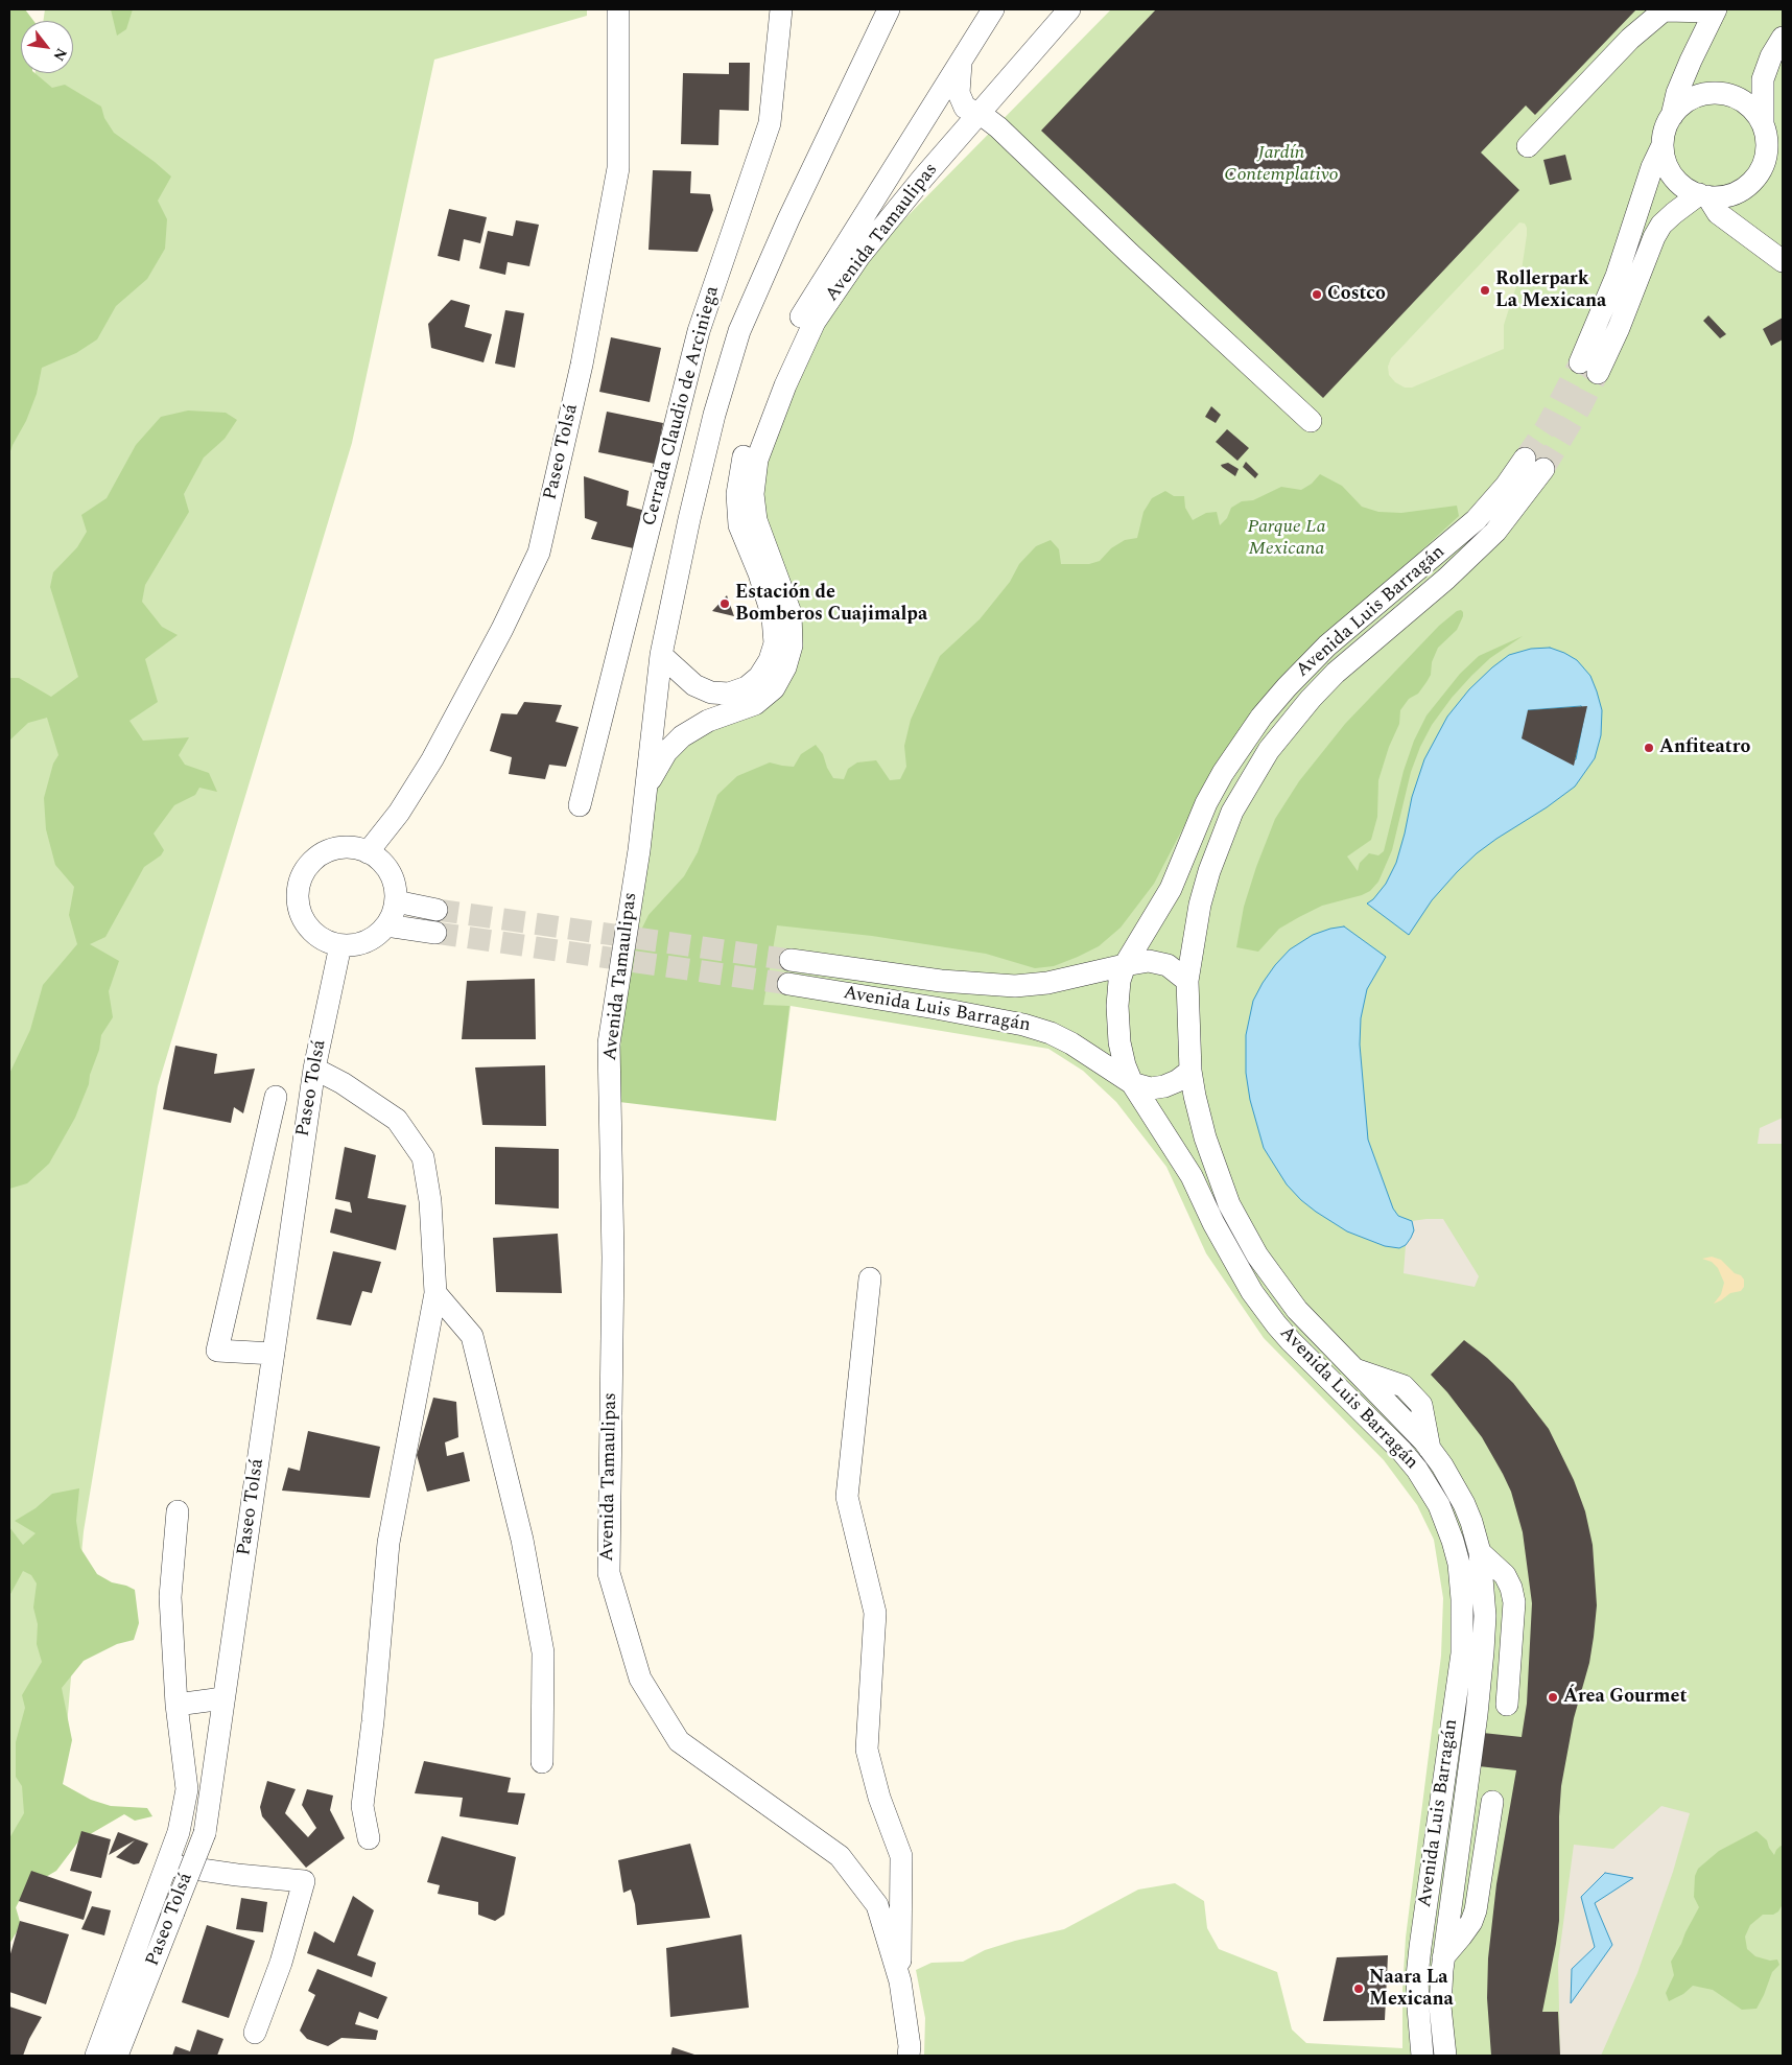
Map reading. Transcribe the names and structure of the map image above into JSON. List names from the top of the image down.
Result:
{
  "streets": {
    "street": [
      "Avenida Tamaulipas",
      "Cerrada Claudio de Arciniega",
      "Paseo Tolsá",
      "Avenida Luis Barragán"
    ]
  },
  "parks": ["Jardín Contemplativo", "Parque La Mexicana"],
  "places": [
    "Rollerpark La Mexicana",
    "Costco",
    "Estación de Bomberos Cuajimalpa",
    "Anfiteatro",
    "Área Gourmet",
    "Naara La Mexicana"
  ],
  "north": "bottom right"
}
